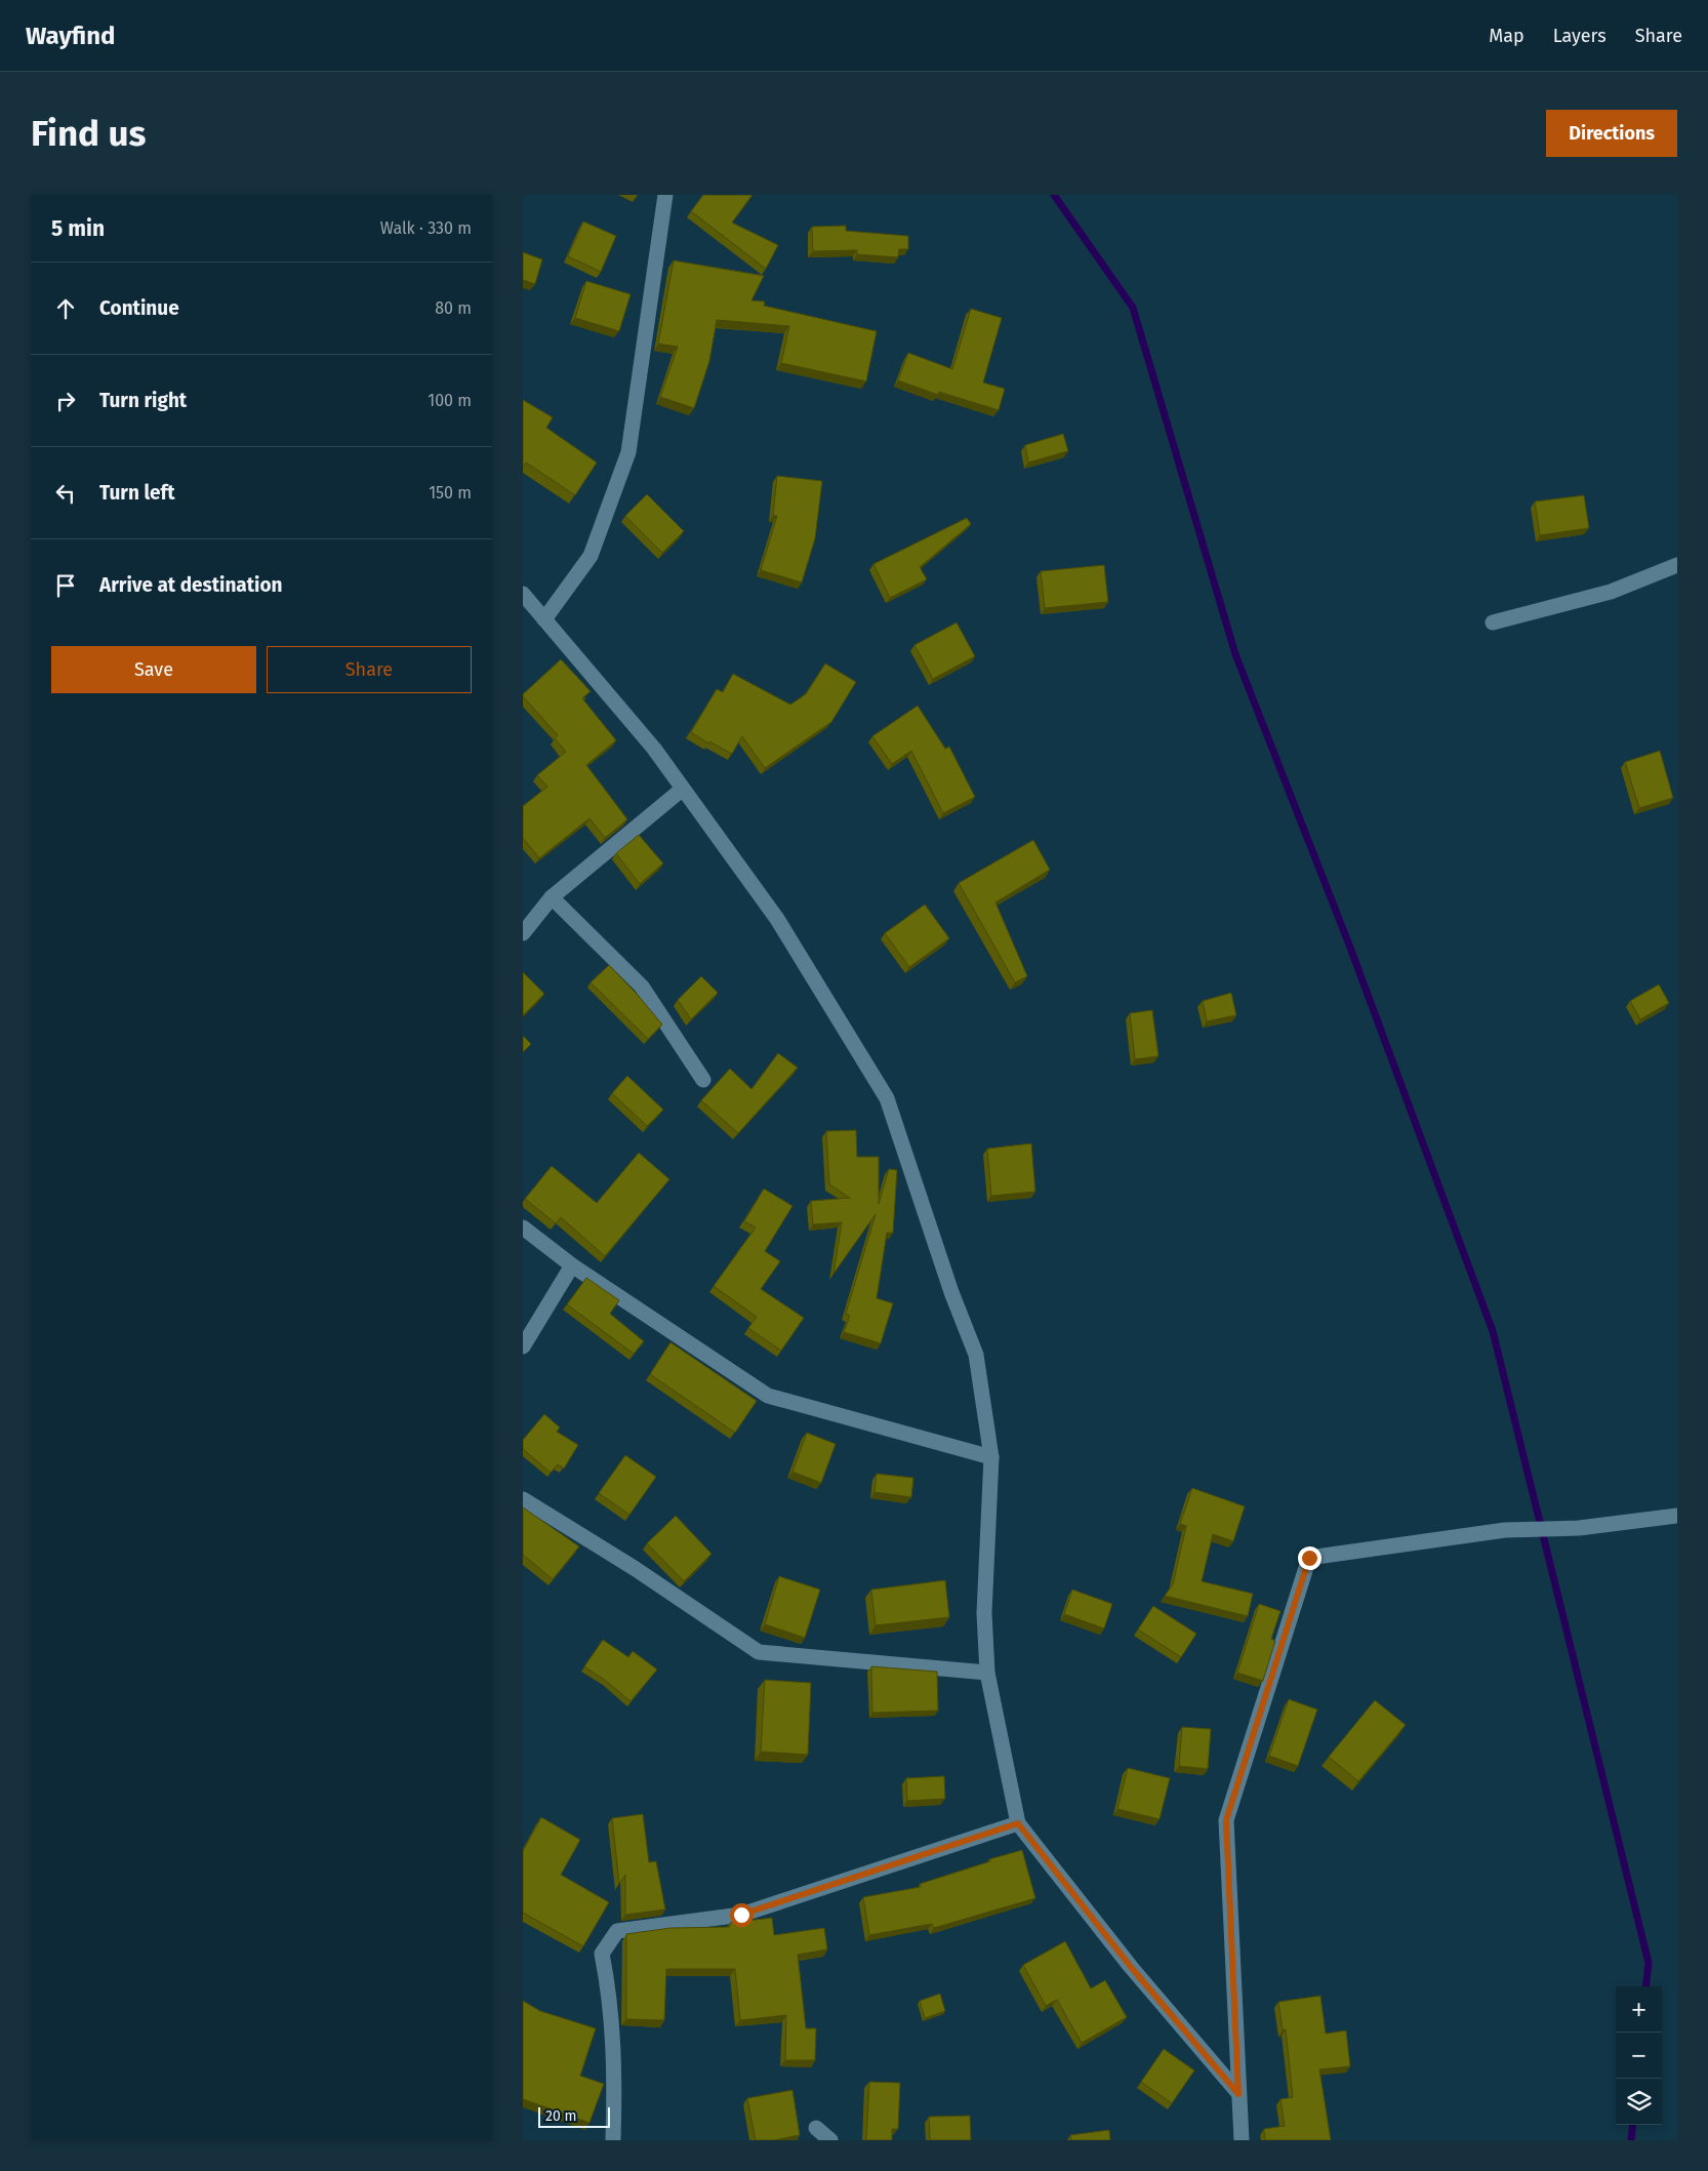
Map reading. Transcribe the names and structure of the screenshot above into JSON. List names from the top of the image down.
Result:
{
  "scale_bar": "20 m",
  "page": {
    "header": "Wayfind",
    "nav": ["Map", "Layers", "Share"],
    "buttons": [
      "Directions",
      ["Save", "Share"]
    ],
    "title": "Find us",
    "heading": ["5 min", "Walk · 330 m"],
    "list": [
      ["Continue", "80 m"],
      ["Turn right", "100 m"],
      ["Turn left", "150 m"],
      "Arrive at destination"
    ],
    "map_buttons": ["+", "−"],
    "scale": "20 m"
  }
}
